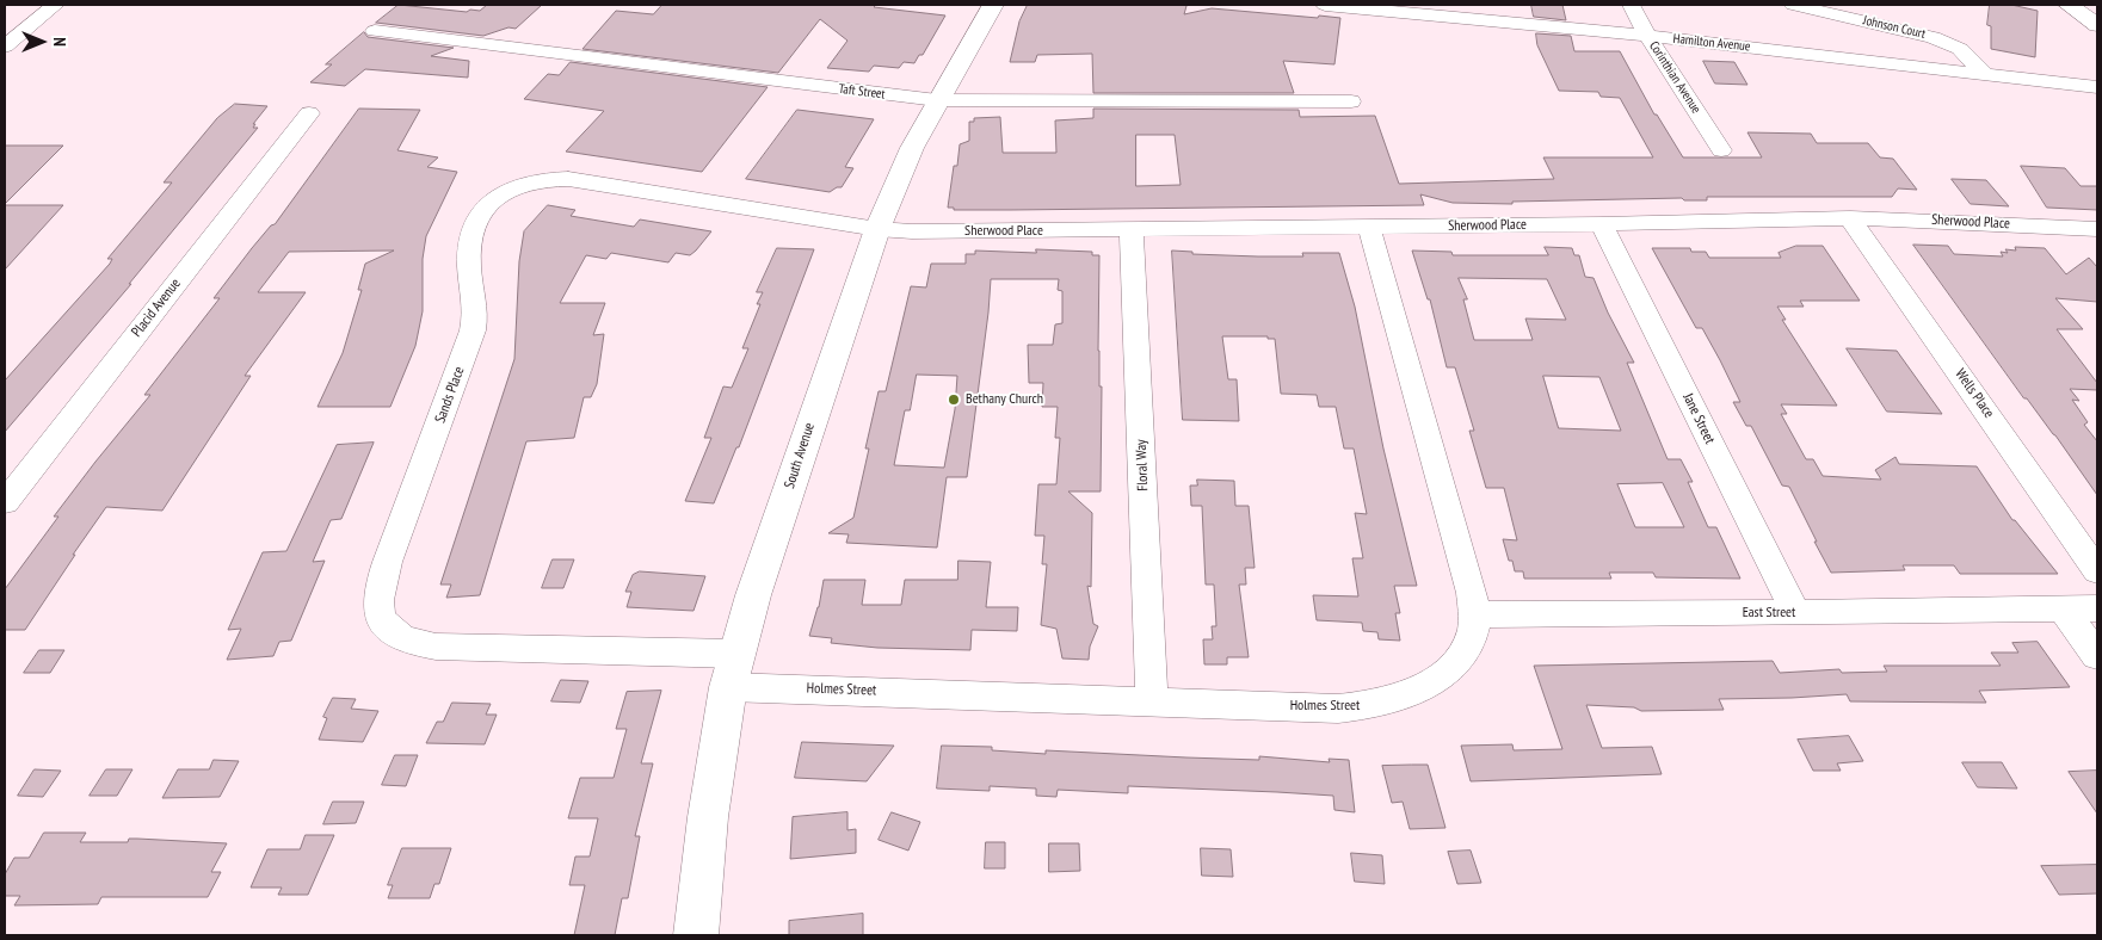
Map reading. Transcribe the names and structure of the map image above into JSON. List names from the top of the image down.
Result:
{
  "streets": {
    "main road": ["South Avenue"],
    "street": [
      "Johnson Court",
      "Hamilton Avenue",
      "Corinthian Avenue",
      "Taft Street",
      "Sherwood Place",
      "Placid Avenue",
      "Wells Place",
      "Sands Place",
      "Jane Street",
      "Floral Way",
      "East Street",
      "Holmes Street"
    ]
  },
  "crossings": [
    ["Johnson Court", "Hamilton Avenue"],
    ["Hamilton Avenue", "Corinthian Avenue"],
    ["Taft Street", "South Avenue"],
    ["Sherwood Place", "Wells Place"],
    ["Sherwood Place", "Sands Place"],
    ["Sherwood Place", "Jane Street"],
    ["Sherwood Place", "South Avenue"],
    ["Sherwood Place", "Floral Way"],
    ["Sherwood Place", "Holmes Street"],
    ["Sands Place", "South Avenue"],
    ["Jane Street", "East Street"],
    ["South Avenue", "Holmes Street"],
    ["Floral Way", "Holmes Street"],
    ["East Street", "Holmes Street"]
  ],
  "places": ["Bethany Church"],
  "north": "right"
}
